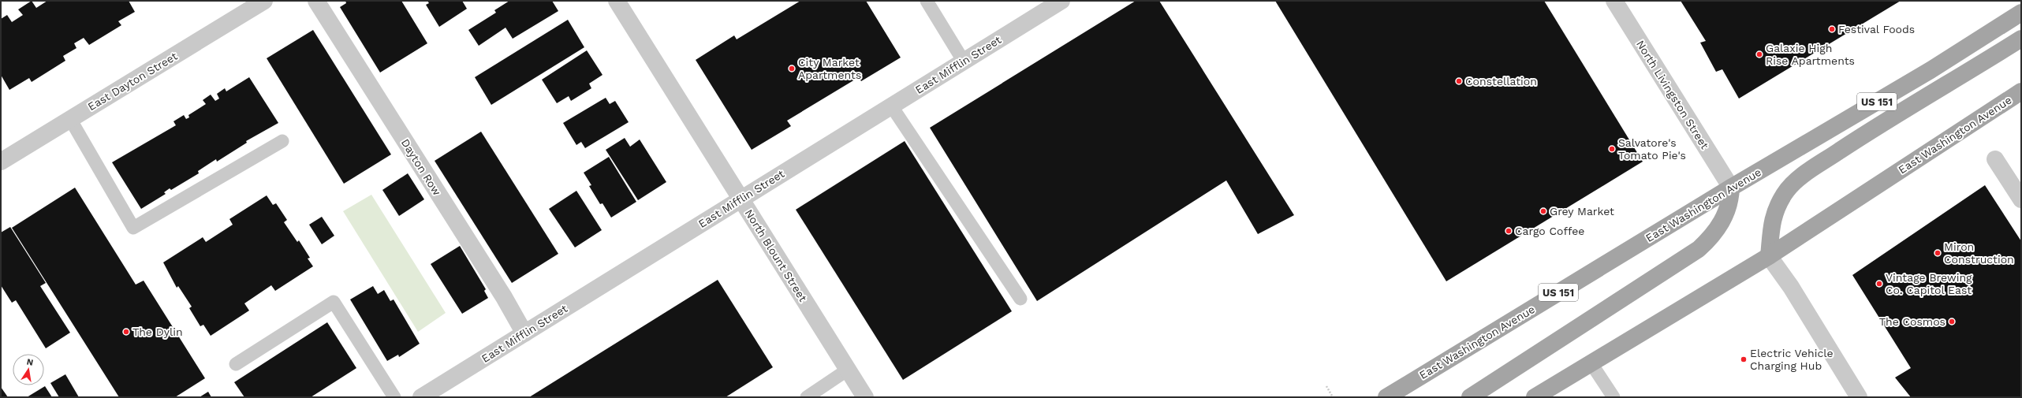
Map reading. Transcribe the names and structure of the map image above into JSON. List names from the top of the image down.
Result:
{
  "streets": {
    "main road": ["US 151", "East Washington Avenue"],
    "street": [
      "East Mifflin Street",
      "East Dayton Street",
      "North Livingston Street",
      "Dayton Row",
      "North Blount Street"
    ]
  },
  "crossings": [
    ["East Mifflin Street", "Dayton Row"],
    ["East Mifflin Street", "North Blount Street"],
    ["North Livingston Street", "East Washington Avenue"]
  ],
  "places": [
    "Festival Foods",
    "Galaxie High Rise Apartments",
    "City Market Apartments",
    "Constellation",
    "Salvatore's Tomato Pie's",
    "Grey Market",
    "Cargo Coffee",
    "Miron Construction",
    "Vintage Brewing Co. Capitol East",
    "The Cosmos",
    "The Dylin",
    "Electric Vehicle Charging Hub"
  ],
  "north": "top"
}
